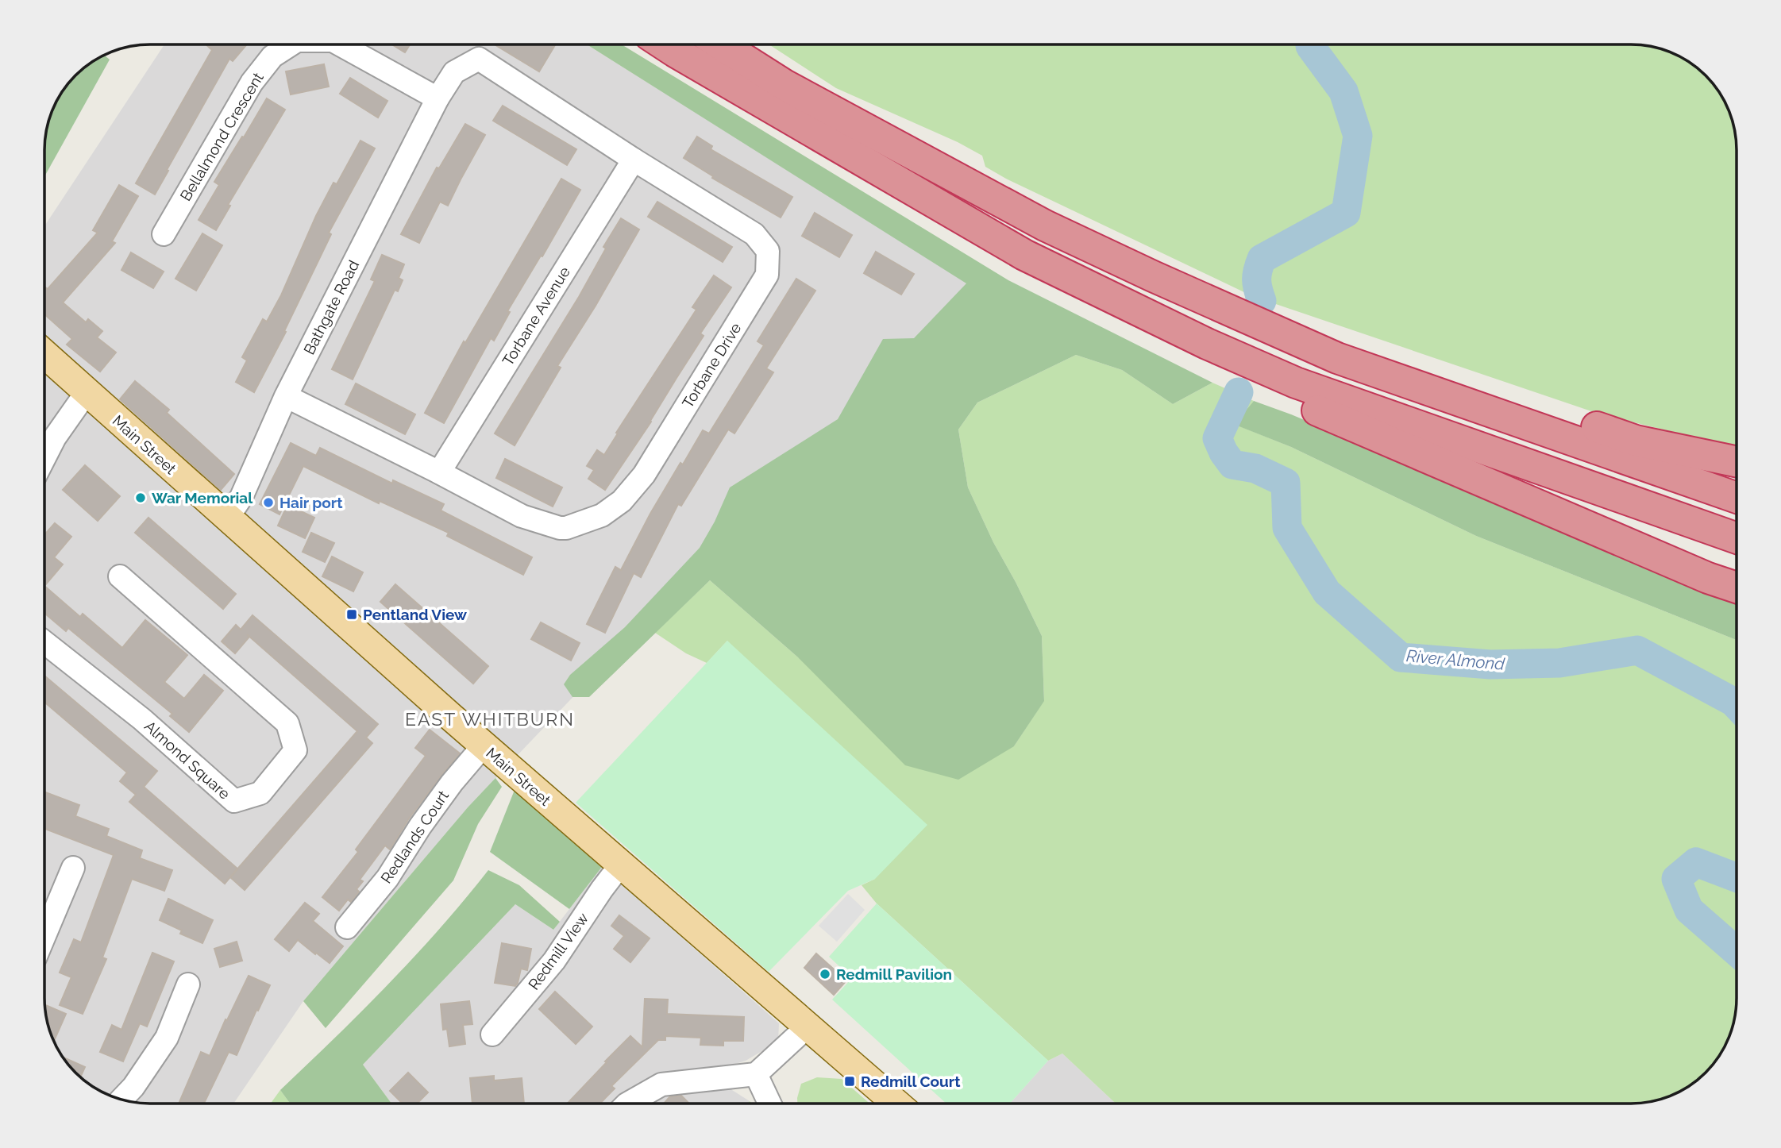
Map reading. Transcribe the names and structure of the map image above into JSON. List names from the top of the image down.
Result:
{
  "streets": {
    "main road": ["Main Street"],
    "street": [
      "Bellalmond Crescent",
      "Bathgate Road",
      "Torbane Avenue",
      "Torbane Drive",
      "Almond Square",
      "Redlands Court",
      "Redmill View"
    ]
  },
  "crossings": [
    ["Bellalmond Crescent", "Bathgate Road"],
    ["Bellalmond Crescent", "Torbane Drive"],
    ["Bathgate Road", "Torbane Drive"],
    ["Bathgate Road", "Main Street"],
    ["Torbane Avenue", "Torbane Drive"],
    ["Main Street", "Redlands Court"],
    ["Main Street", "Redmill View"]
  ],
  "districts": ["EAST WHITBURN"],
  "water": ["River Almond"],
  "places": {
    "other": ["War Memorial", "Hair port", "Redmill Pavilion"],
    "transit": ["Pentland View", "Redmill Court"]
  }
}
